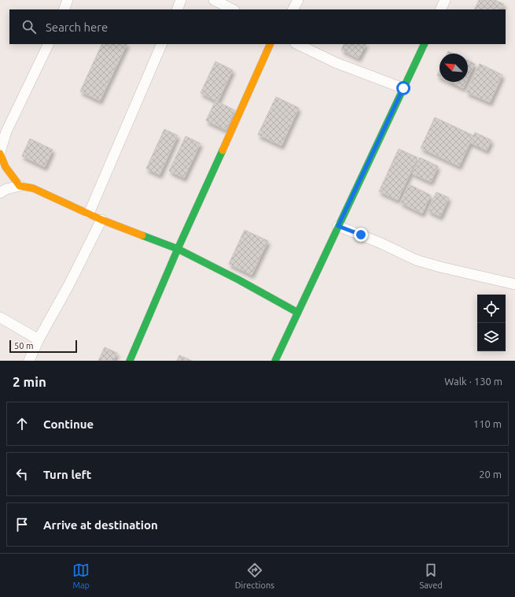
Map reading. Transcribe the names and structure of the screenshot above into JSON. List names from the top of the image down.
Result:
{
  "scale_bar": "50 m",
  "north": "top left",
  "page": {
    "search": "Search here",
    "scale": "50 m",
    "heading": ["2 min", "Walk · 130 m"],
    "list": [
      ["Continue", "110 m"],
      ["Turn left", "20 m"],
      "Arrive at destination"
    ],
    "nav": ["Map", "Directions", "Saved"]
  }
}
